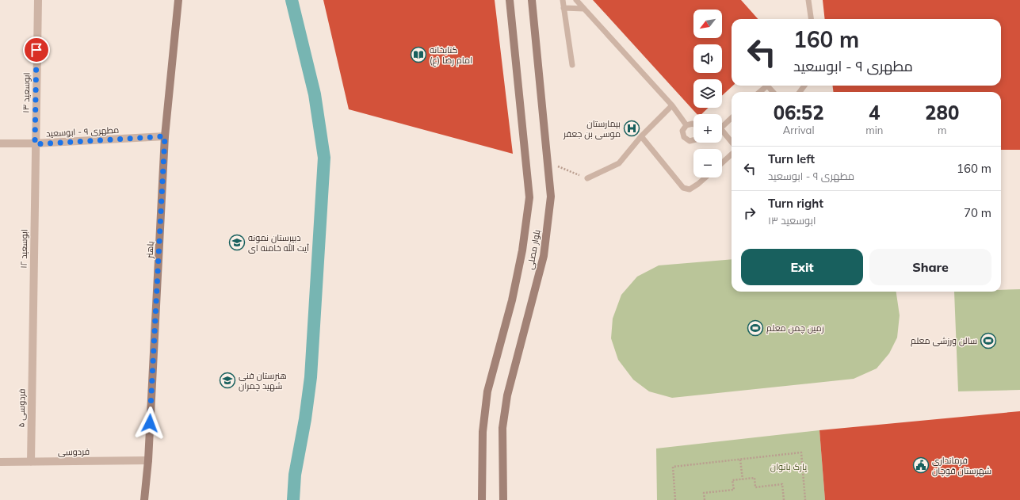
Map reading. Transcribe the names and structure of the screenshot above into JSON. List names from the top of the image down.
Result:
{
  "streets": {
    "street": [
      "ابوسعید ۱۳",
      "مطهری ۹ - ابوسعید",
      "ابوسعید ۱۲",
      "باهنر",
      "بلوار مصلی",
      "فردوسی ۵",
      "فردوسی"
    ]
  },
  "crossings": [
    ["ابوسعید ۱۳", "مطهری ۹ - ابوسعید"],
    ["ابوسعید ۱۳", "ابوسعید ۱۲"],
    ["مطهری ۹ - ابوسعید", "ابوسعید ۱۲"],
    ["مطهری ۹ - ابوسعید", "باهنر"],
    ["ابوسعید ۱۲", "فردوسی ۵"],
    ["باهنر", "فردوسی"],
    ["فردوسی ۵", "فردوسی"]
  ],
  "parks": ["پارک بانوان"],
  "places": {
    "library": ["کتابخانه امام رضا (ع)"],
    "hospital": ["بیمارستان موسی بن جعفر"],
    "school or university": ["دبیرستان نمونه آیت الله خامنه ای", "هنرستان فنی شهید چمران"],
    "sports": ["زمین چمن معلم", "سالن ورزشی معلم"],
    "public building": ["فرمانداری شهرستان قوچان"]
  },
  "north": "bottom left",
  "page": {
    "map_buttons": ["+", "−"],
    "turn": ["160 m", "مطهری ۹ - ابوسعید"],
    "eta": [
      "06:52",
      "Arrival",
      "4",
      "min",
      "280",
      "m"
    ],
    "list": [
      {
        "name": "Turn left",
        "note": "مطهری ۹ - ابوسعید",
        "value": "160 m"
      },
      {
        "name": "Turn right",
        "note": "ابوسعید ۱۳",
        "value": "70 m"
      }
    ],
    "buttons": ["Exit", "Share"]
  }
}
